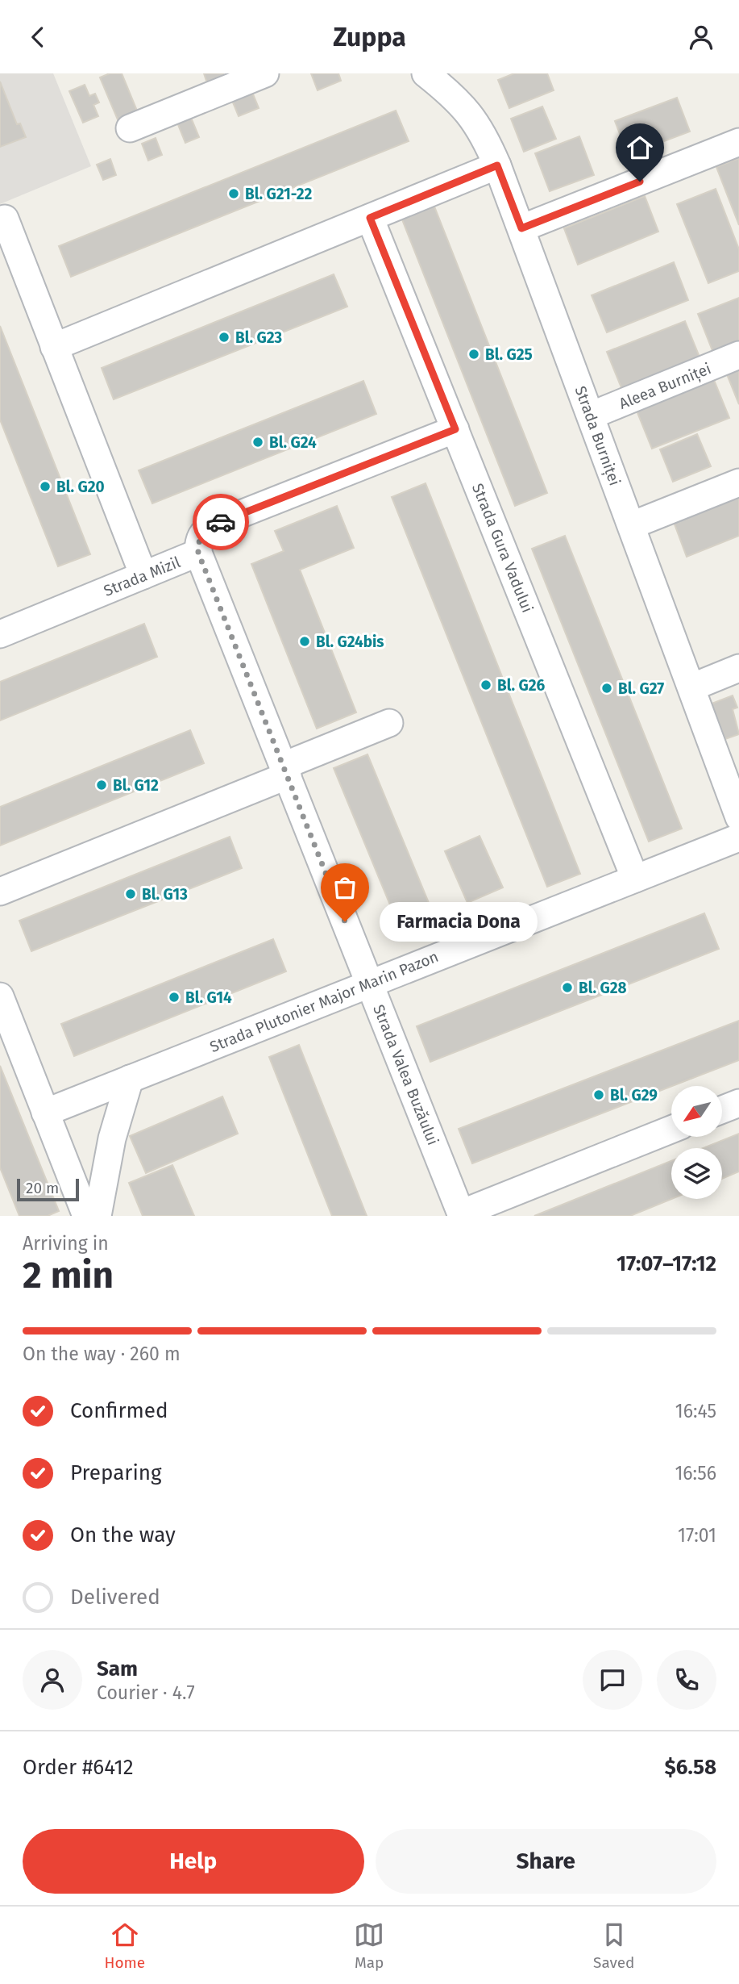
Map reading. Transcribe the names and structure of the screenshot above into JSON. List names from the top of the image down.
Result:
{
  "streets": {
    "street": [
      "Aleea Burniței",
      "Strada Burniței",
      "Strada Gura Vadului",
      "Strada Mizil",
      "Strada Plutonier Major Marin Pazon",
      "Strada Valea Buzăului"
    ]
  },
  "crossings": [
    ["Aleea Burniței", "Strada Burniței"],
    ["Strada Gura Vadului", "Strada Mizil"],
    ["Strada Gura Vadului", "Strada Plutonier Major Marin Pazon"],
    ["Strada Mizil", "Strada Valea Buzăului"],
    ["Strada Plutonier Major Marin Pazon", "Strada Valea Buzăului"]
  ],
  "places": [
    "Bl. G21-22",
    "Bl. G23",
    "Bl. G25",
    "Bl. G24",
    "Bl. G20",
    "Bl. G24bis",
    "Bl. G26",
    "Bl. G27",
    "Bl. G12",
    "Bl. G13",
    "Farmacia Dona",
    "Bl. G28",
    "Bl. G14",
    "Bl. G29"
  ],
  "scale_bar": "20 m",
  "north": "bottom left",
  "page": {
    "header": "Zuppa",
    "bubble": "Farmacia Dona",
    "scale": "20 m",
    "heading": ["2 min", "Arriving in", "17:07–17:12"],
    "panel": [
      "Sam",
      "Courier · 4.7",
      "Order #6412",
      "$6.58"
    ],
    "bar": "On the way · 260 m",
    "list": [
      ["Confirmed", "16:45"],
      ["Preparing", "16:56"],
      ["On the way", "17:01"],
      "Delivered"
    ],
    "buttons": ["Help", "Share"],
    "tabs": ["Home", "Map", "Saved"]
  }
}
